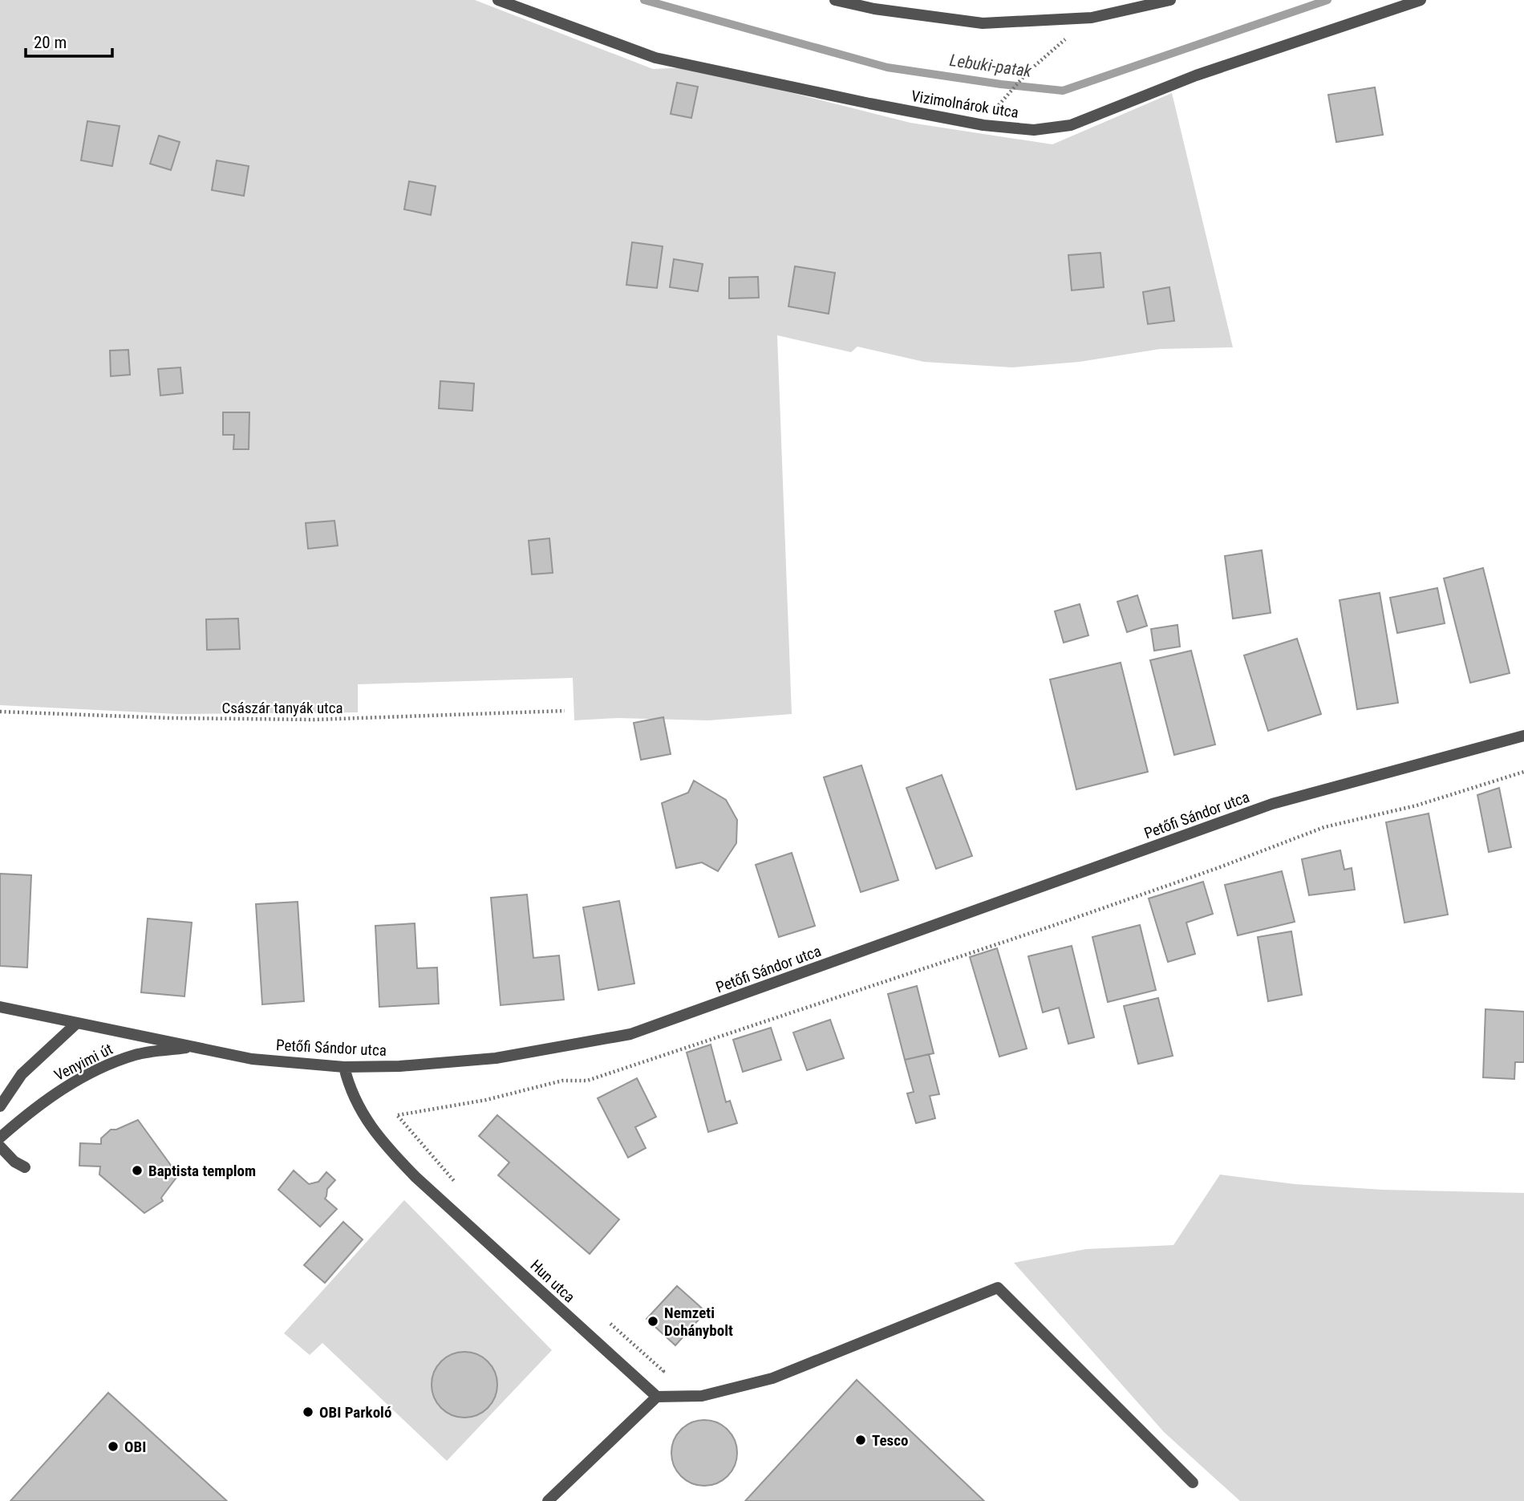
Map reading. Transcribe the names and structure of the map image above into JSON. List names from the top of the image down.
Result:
{
  "streets": {
    "street": [
      "Vizimolnárok utca",
      "Petőfi Sándor utca",
      "Venyimi út",
      "Hun utca"
    ],
    "path": ["Császár tanyák utca"]
  },
  "crossings": [
    ["Petőfi Sándor utca", "Venyimi út"],
    ["Petőfi Sándor utca", "Hun utca"]
  ],
  "water": ["Lebuki-patak"],
  "places": [
    "Baptista templom",
    "Nemzeti Dohánybolt",
    "OBI Parkoló",
    "Tesco",
    "OBI"
  ],
  "scale_bar": "20 m"
}
